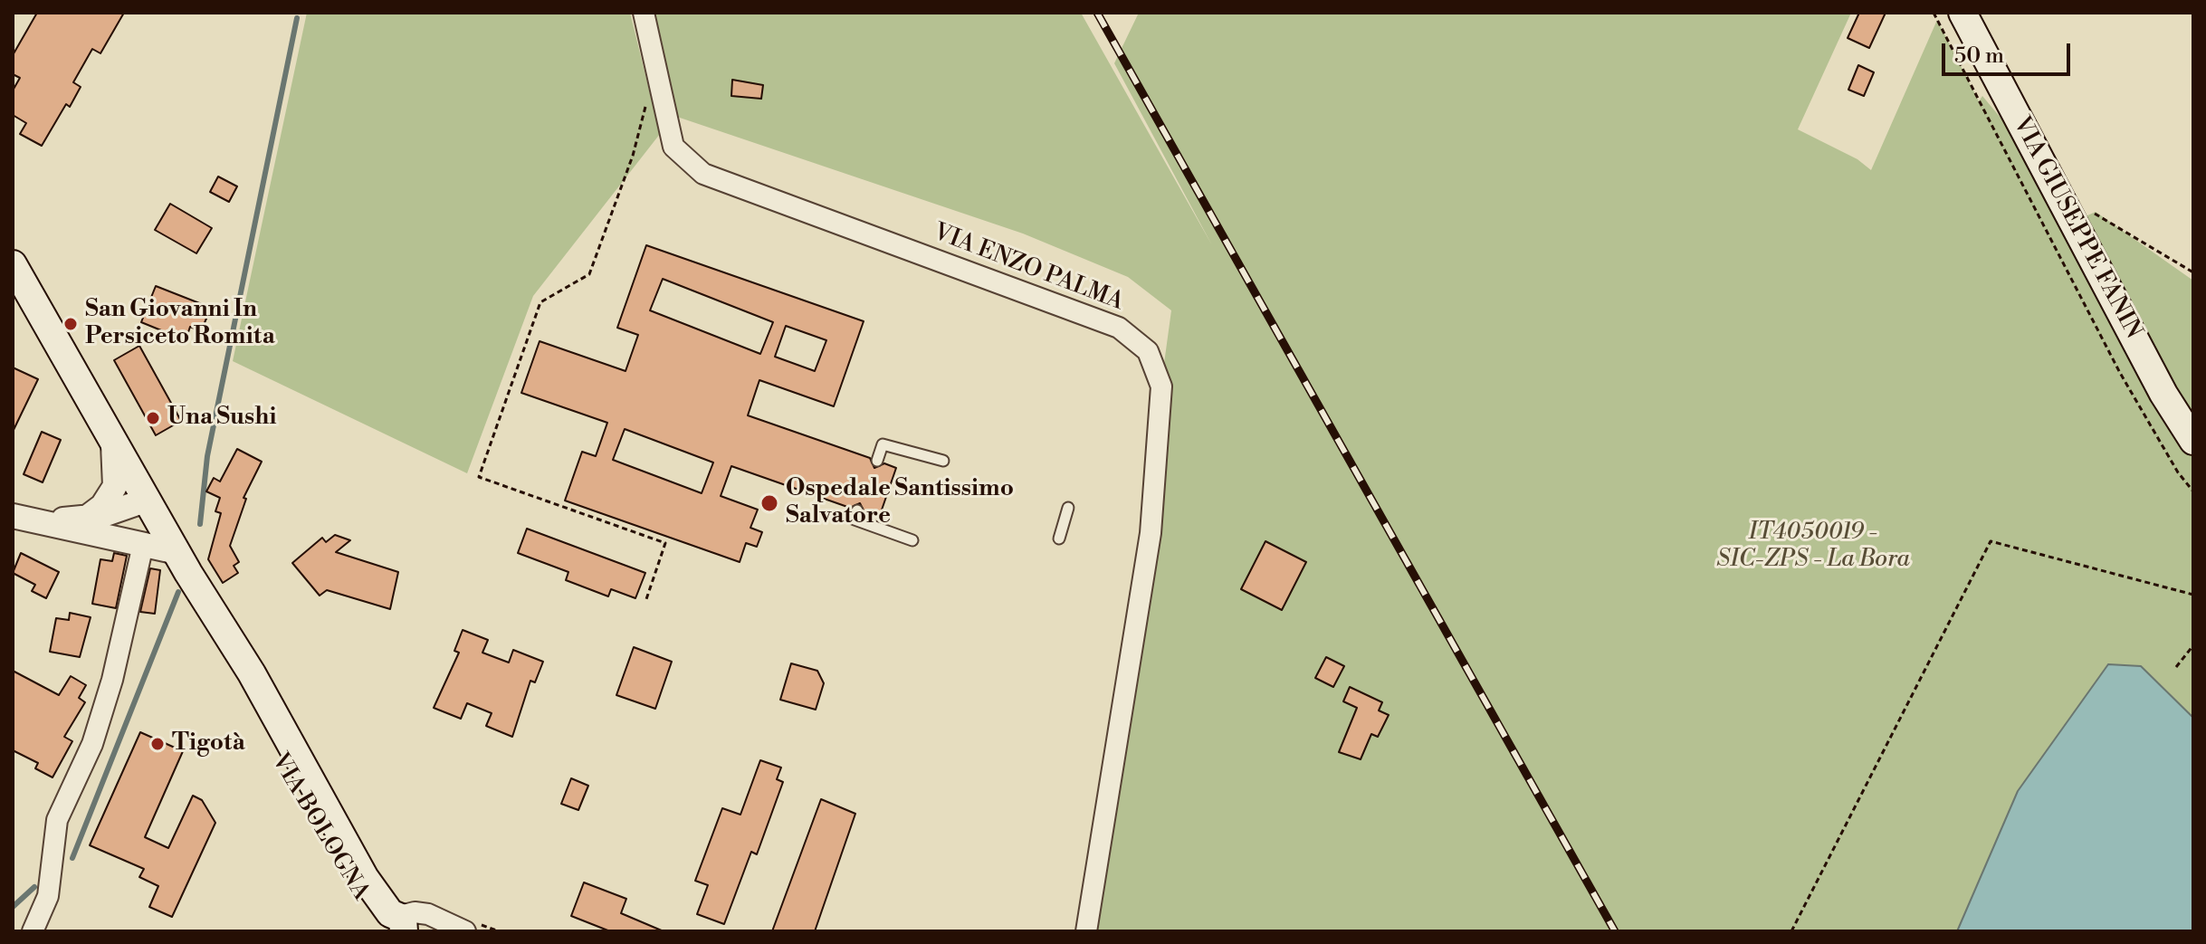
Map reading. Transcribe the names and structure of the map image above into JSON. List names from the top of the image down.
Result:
{
  "streets": {
    "main road": ["VIA GIUSEPPE FANIN", "VIA BOLOGNA"],
    "street": ["VIA ENZO PALMA"]
  },
  "parks": ["IT4050019 - SIC-ZPS - La Bora"],
  "places": [
    "San Giovanni In Persiceto Romita",
    "Una Sushi",
    "Ospedale Santissimo Salvatore",
    "Tigotà"
  ],
  "scale_bar": "50 m"
}
